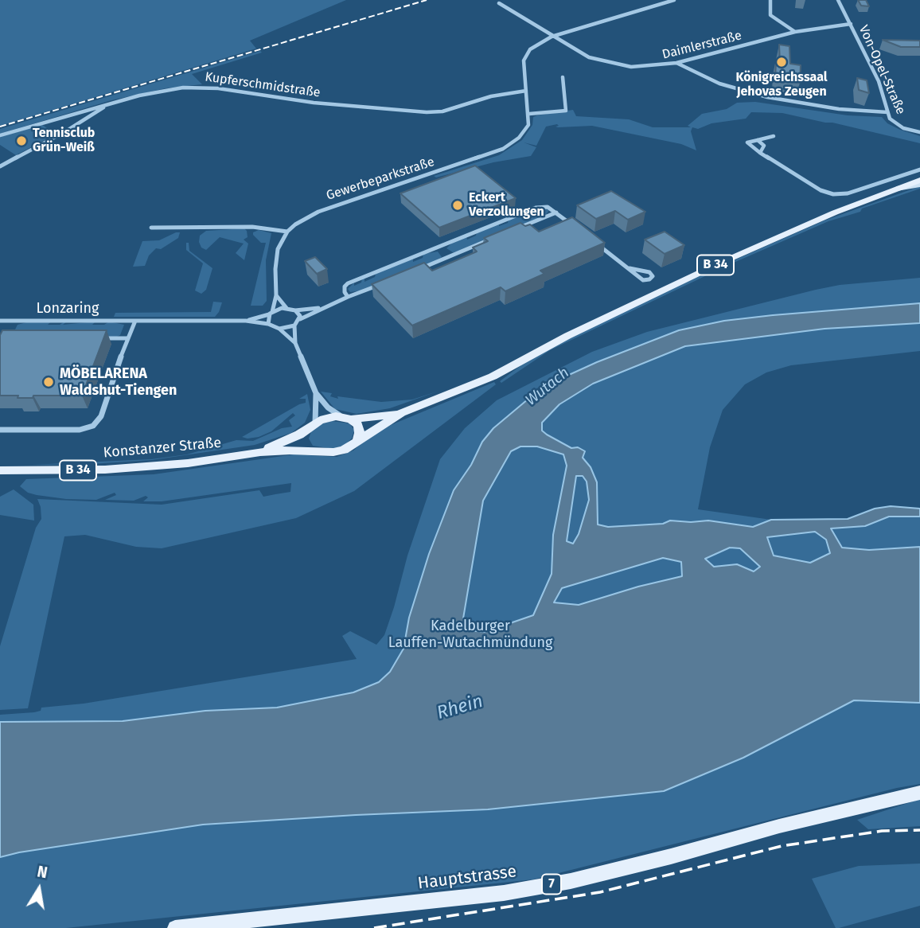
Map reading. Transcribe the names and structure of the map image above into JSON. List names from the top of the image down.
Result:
{
  "streets": {
    "main road": [
      "B 34",
      "Konstanzer Straße",
      "Hauptstrasse",
      "7"
    ],
    "street": [
      "Daimlerstraße",
      "Von-Opel-Straße",
      "Kupferschmidstraße",
      "Gewerbeparkstraße",
      "Lonzaring"
    ]
  },
  "crossings": [
    ["Daimlerstraße", "Von-Opel-Straße"],
    ["B 34", "Konstanzer Straße"]
  ],
  "water": ["Wutach", "Rhein"],
  "parks": ["Kadelburger Lauffen-Wutachmündung"],
  "places": [
    "Königreichssaal Jehovas Zeugen",
    "Tennisclub Grün-Weiß",
    "Eckert Verzollungen",
    "MÖBELARENA Waldshut-Tiengen"
  ],
  "north": "top"
}
